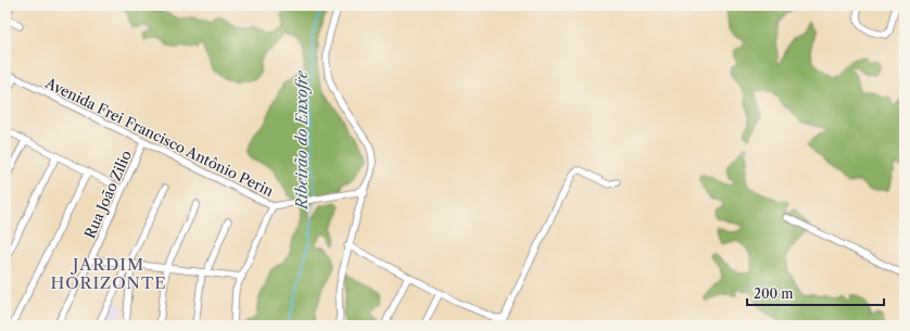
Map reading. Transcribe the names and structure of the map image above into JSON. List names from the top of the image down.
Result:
{
  "streets": {
    "street": ["Avenida Frei Francisco Antônio Perin", "Rua João Zilio"]
  },
  "crossings": [
    ["Avenida Frei Francisco Antônio Perin", "Rua João Zilio"]
  ],
  "districts": ["JARDIM HORIZONTE"],
  "water": ["Ribeirão do Enxofre"],
  "scale_bar": "200 m"
}
